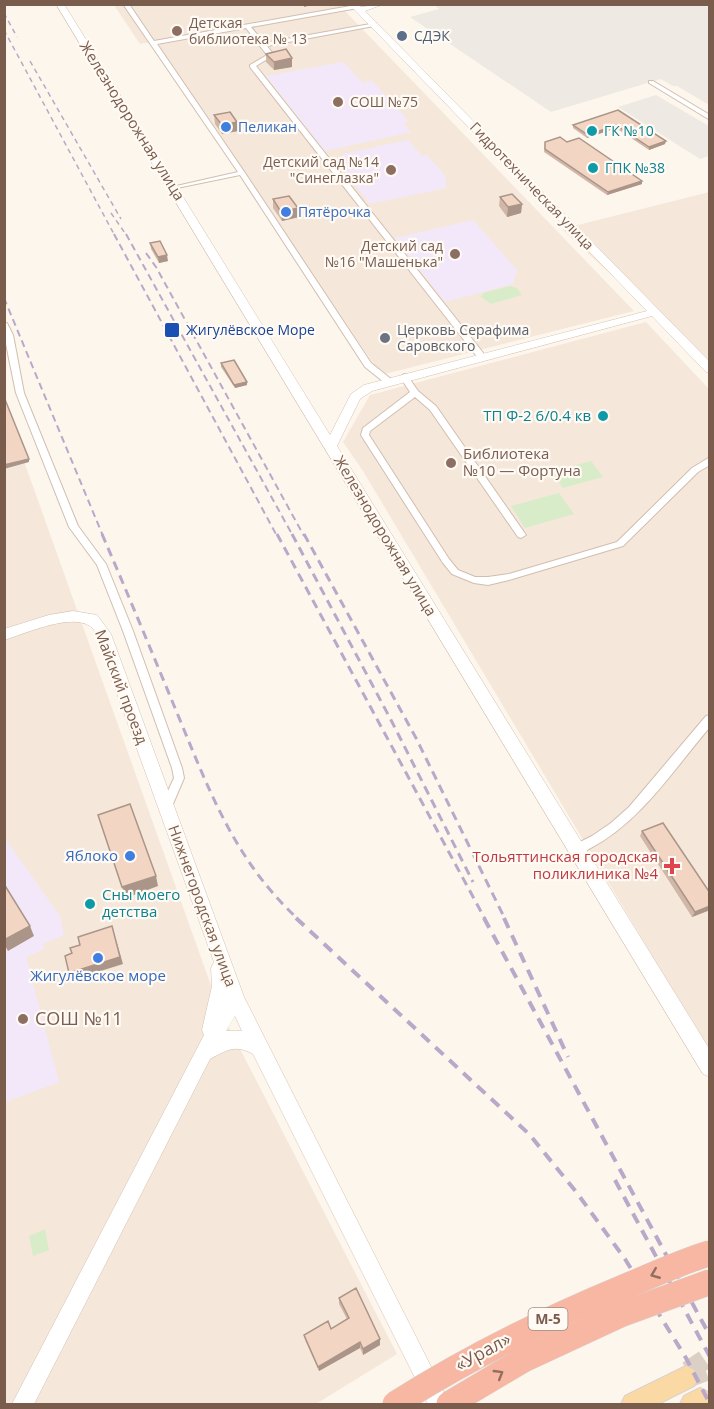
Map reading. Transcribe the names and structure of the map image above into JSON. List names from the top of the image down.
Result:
{
  "streets": {
    "highway": ["М-5", "«Урал»"],
    "main road": [
      "Железнодорожная улица",
      "Гидротехническая улица",
      "Майский проезд",
      "Нижнегородская улица"
    ]
  },
  "crossings": [
    ["Майский проезд", "Нижнегородская улица"]
  ],
  "places": {
    "other": [
      "Детская библиотека № 13",
      "СДЭК",
      "СОШ №75",
      "Пеликан",
      "ГК №10",
      "ГПК №38",
      "Детский сад №14 \"Синеглазка\"",
      "Пятёрочка",
      "Детский сад №16 \"Машенька\"",
      "Церковь Серафима Саровского",
      "ТП Ф-2 6/0.4 кв",
      "Библиотека №10 — Фортуна",
      "Яблоко",
      "Сны моего детства",
      "Жигулёвское море",
      "СОШ №11"
    ],
    "transit": ["Жигулёвское Море"],
    "health": ["Тольяттинская городская поликлиника №4"]
  }
}
